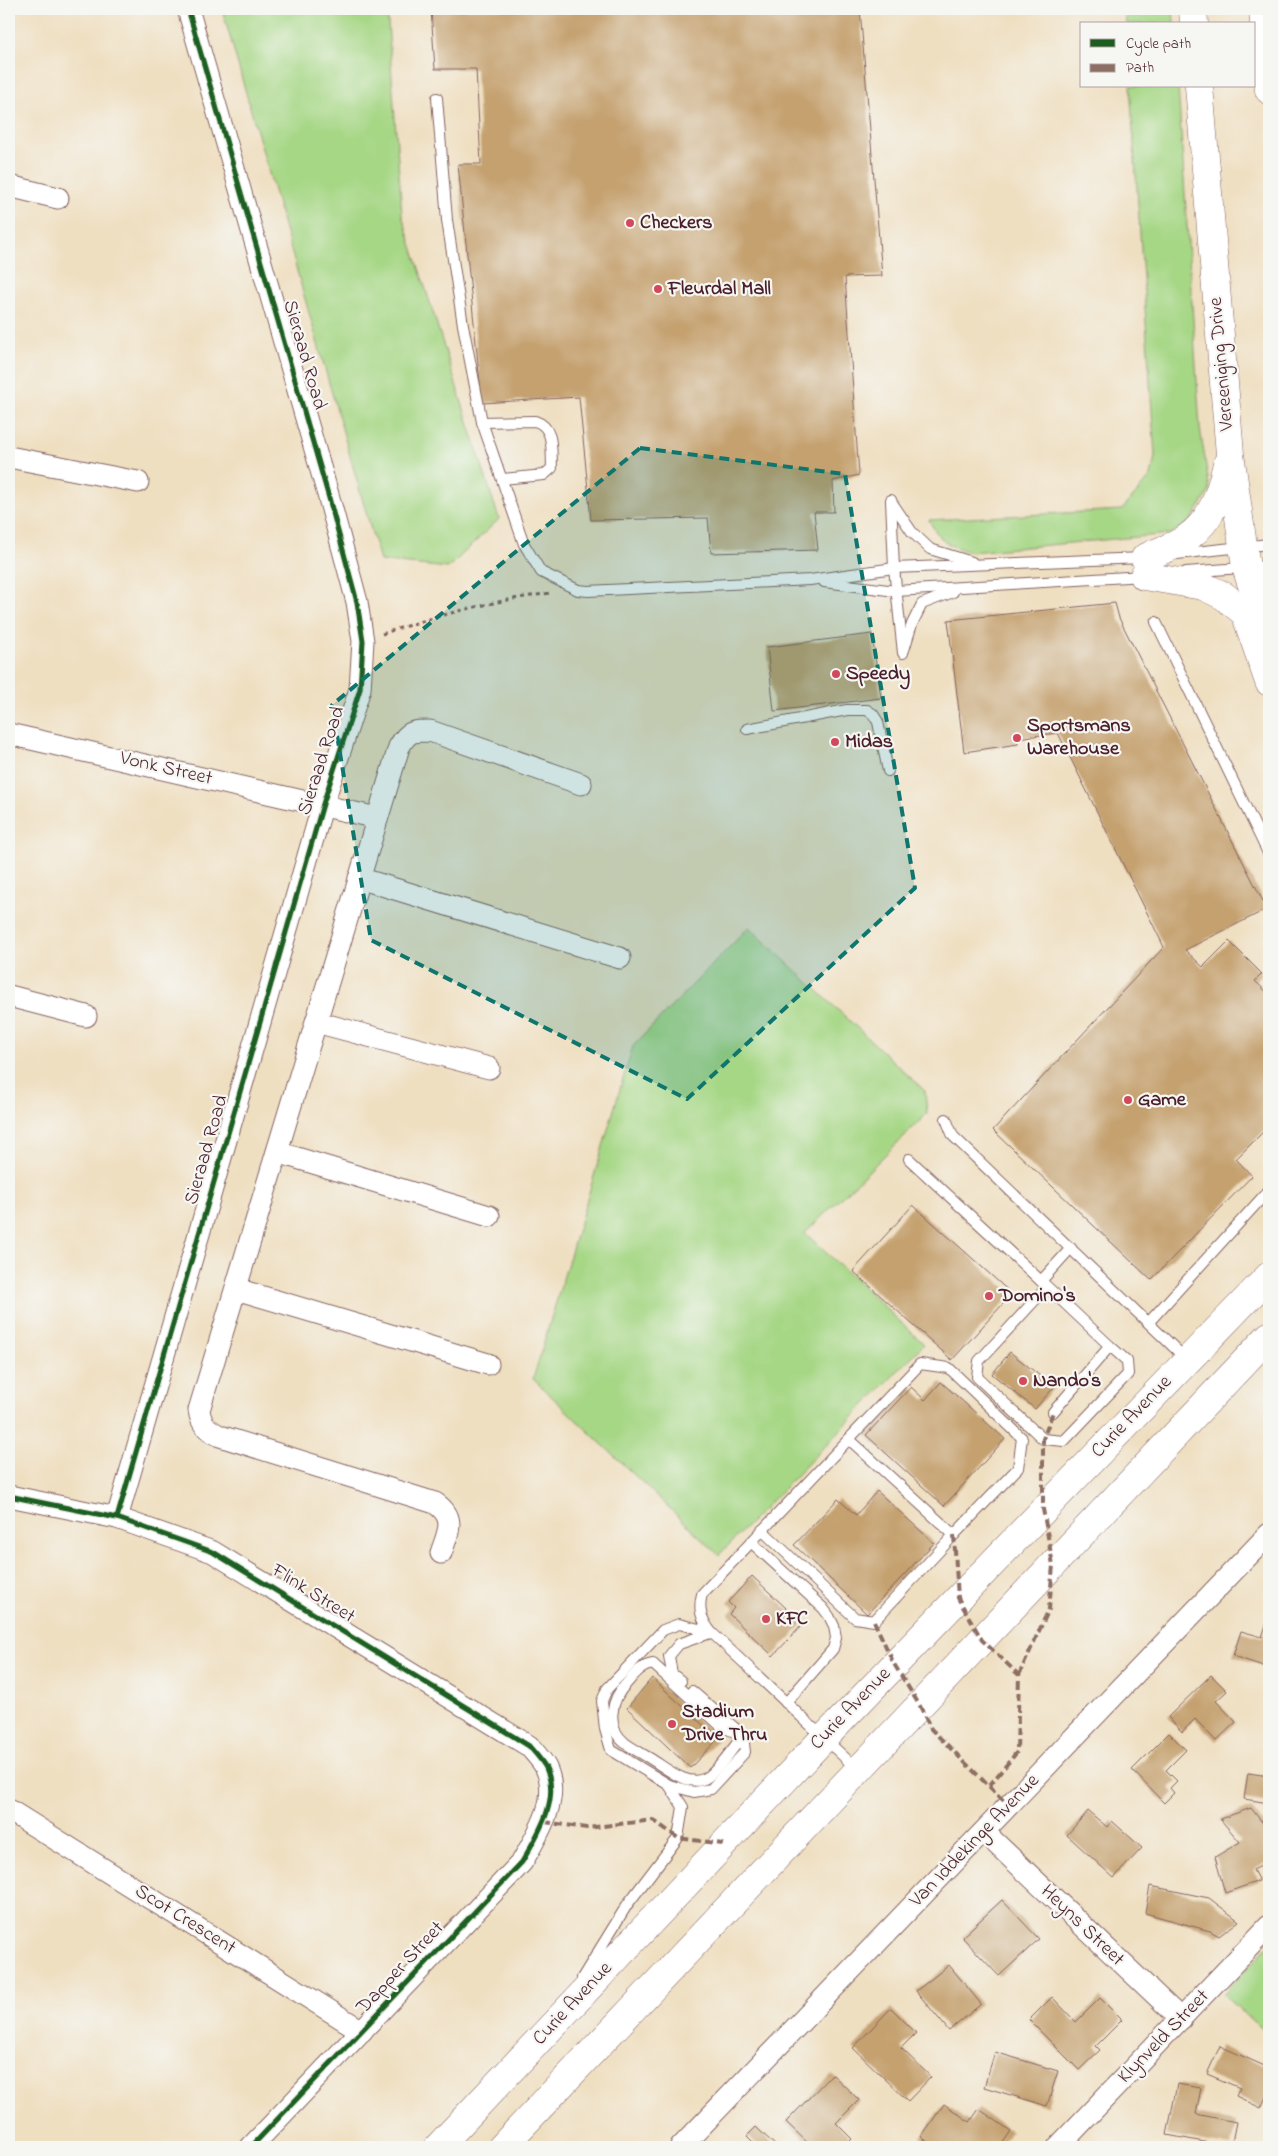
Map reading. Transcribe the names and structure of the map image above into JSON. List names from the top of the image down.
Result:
{
  "streets": {
    "main road": ["Vereeniging Drive", "Curie Avenue"],
    "street": [
      "Sieraad Road",
      "Vonk Street",
      "Flink Street",
      "Van Iddekinge Avenue",
      "Scot Crescent",
      "Heyns Street",
      "Dapper Street",
      "Klynveld Street"
    ]
  },
  "crossings": [
    ["Sieraad Road", "Vonk Street"],
    ["Sieraad Road", "Flink Street"],
    ["Flink Street", "Dapper Street"],
    ["Van Iddekinge Avenue", "Heyns Street"],
    ["Scot Crescent", "Dapper Street"],
    ["Heyns Street", "Klynveld Street"]
  ],
  "places": [
    "Checkers",
    "Fleurdal Mall",
    "Speedy",
    "Sportsmans Warehouse",
    "Midas",
    "Game",
    "Domino's",
    "Nando's",
    "KFC",
    "Stadium Drive Thru"
  ],
  "legend": ["Cycle path", "Path"]
}
